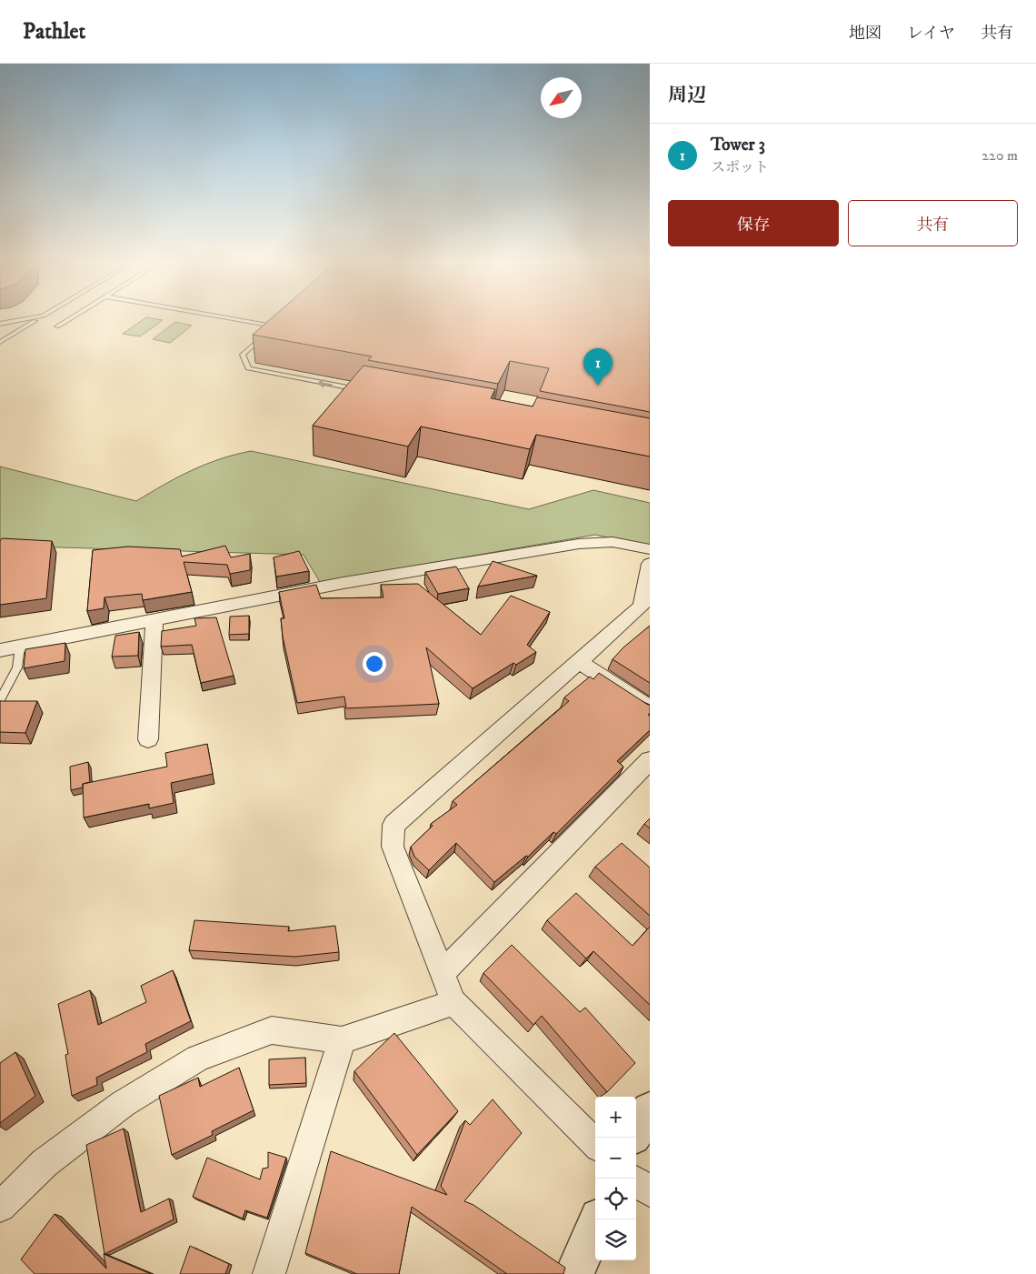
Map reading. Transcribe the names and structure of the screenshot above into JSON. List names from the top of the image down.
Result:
{
  "north": "bottom left",
  "page": {
    "header": "Pathlet",
    "nav": ["地図", "レイヤ", "共有"],
    "heading": "周辺",
    "list": [
      {
        "mark": "1",
        "name": "Tower 3",
        "note": "スポット",
        "value": "220 m"
      }
    ],
    "buttons": ["保存", "共有"],
    "pins": "1",
    "map_buttons": ["+", "−"]
  }
}
